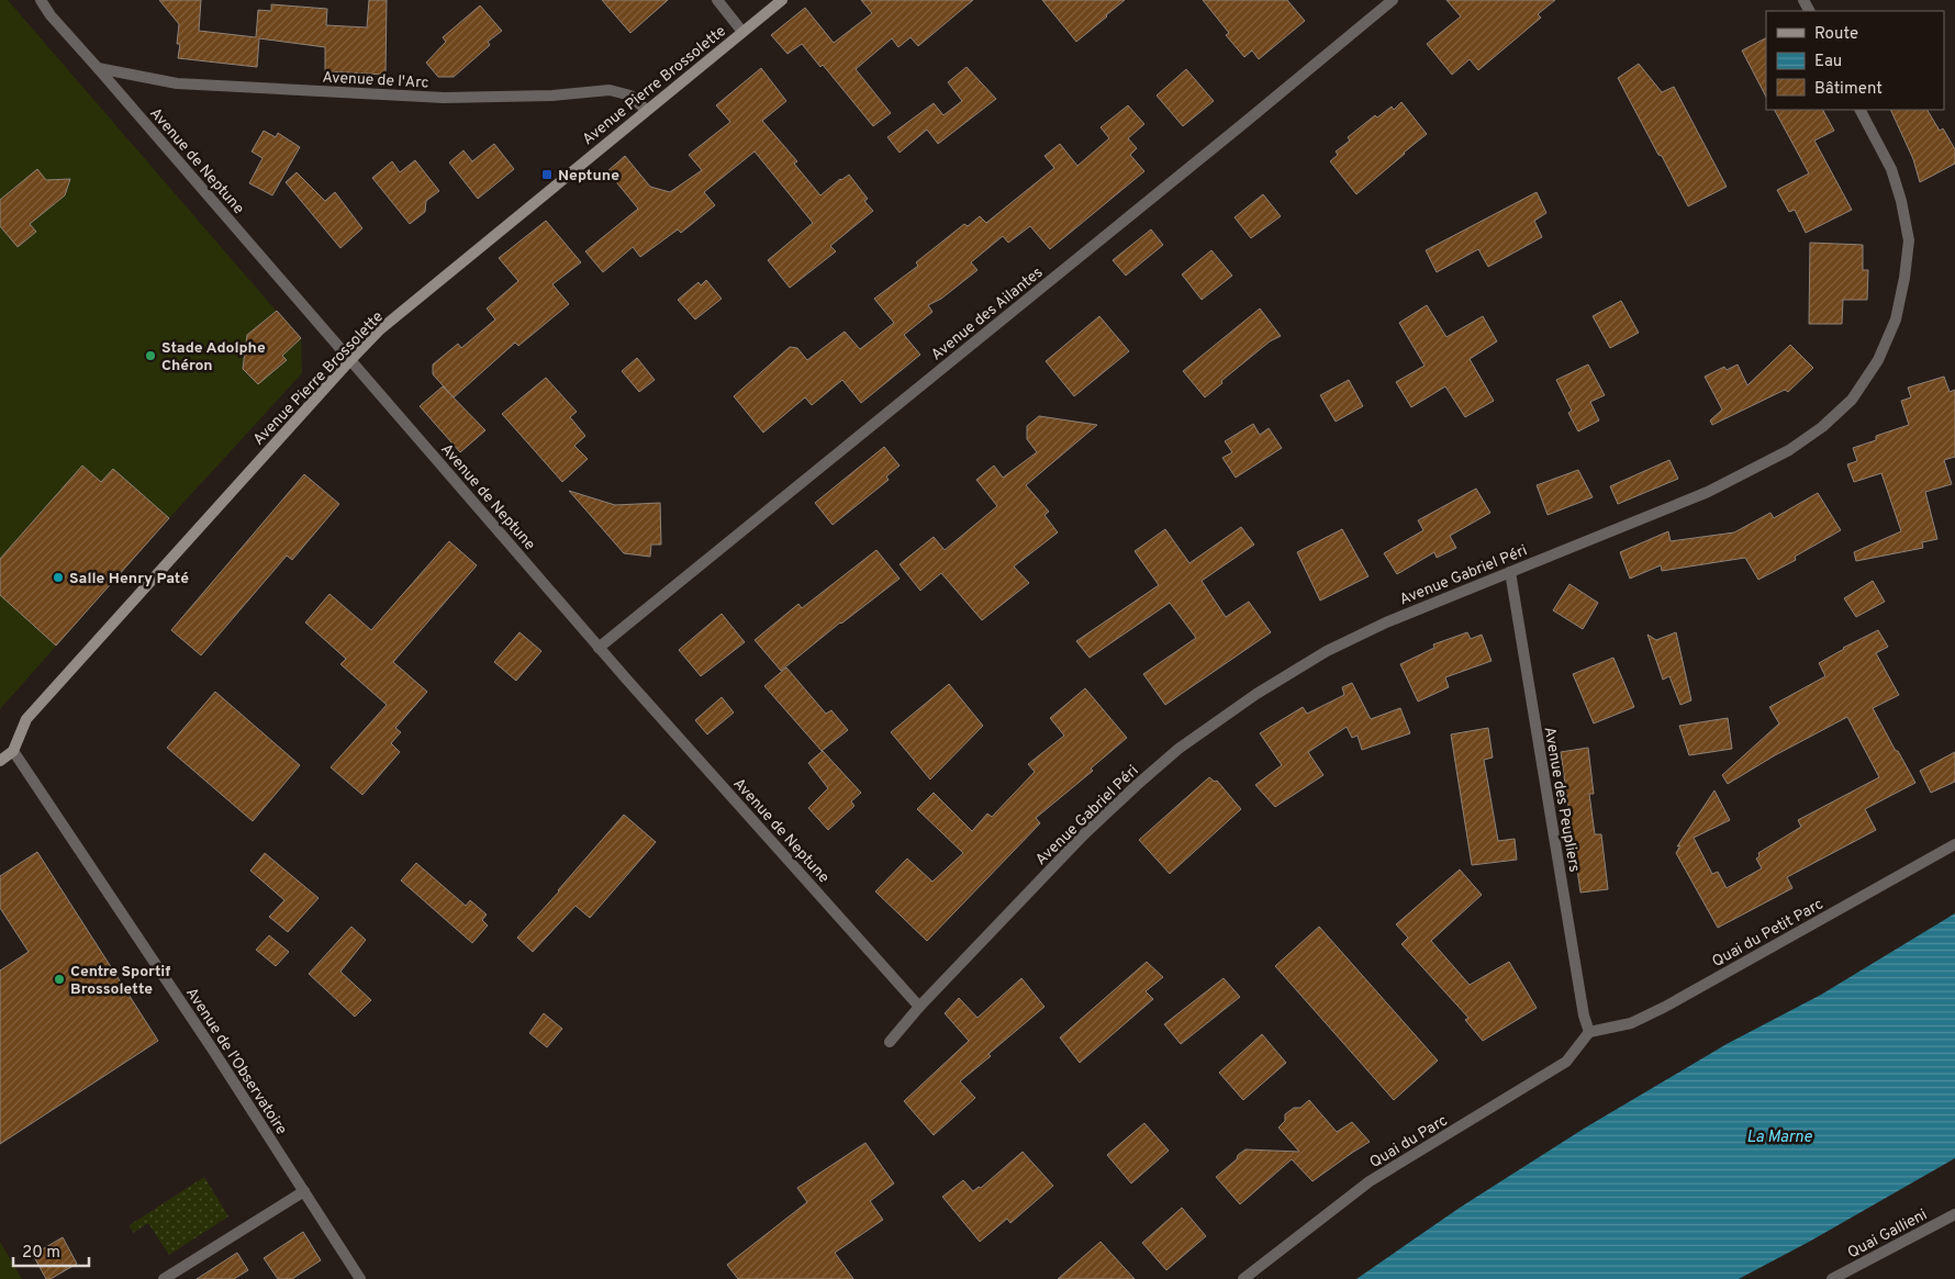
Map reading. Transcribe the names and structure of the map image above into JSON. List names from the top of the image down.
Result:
{
  "streets": {
    "street": [
      "Avenue de l'Arc",
      "Avenue Pierre Brossolette",
      "Avenue de Neptune",
      "Avenue des Ailantes",
      "Avenue Gabriel Péri",
      "Avenue des Peupliers",
      "Quai du Petit Parc",
      "Avenue de l'Observatoire",
      "Quai du Parc",
      "Quai Gallieni"
    ]
  },
  "crossings": [
    ["Avenue de l'Arc", "Avenue Pierre Brossolette"],
    ["Avenue de l'Arc", "Avenue de Neptune"],
    ["Avenue Pierre Brossolette", "Avenue de Neptune"],
    ["Avenue Pierre Brossolette", "Avenue de l'Observatoire"],
    ["Avenue de Neptune", "Avenue des Ailantes"],
    ["Avenue de Neptune", "Avenue Gabriel Péri"],
    ["Avenue Gabriel Péri", "Avenue des Peupliers"],
    ["Avenue des Peupliers", "Quai du Petit Parc"],
    ["Avenue des Peupliers", "Quai du Parc"],
    ["Quai du Petit Parc", "Quai du Parc"]
  ],
  "water": ["La Marne"],
  "places": {
    "transit": ["Neptune"],
    "other": ["Stade Adolphe Chéron", "Salle Henry Paté", "Centre Sportif Brossolette"]
  },
  "legend": ["Route", "Eau", "Bâtiment"],
  "scale_bar": "20 m"
}
